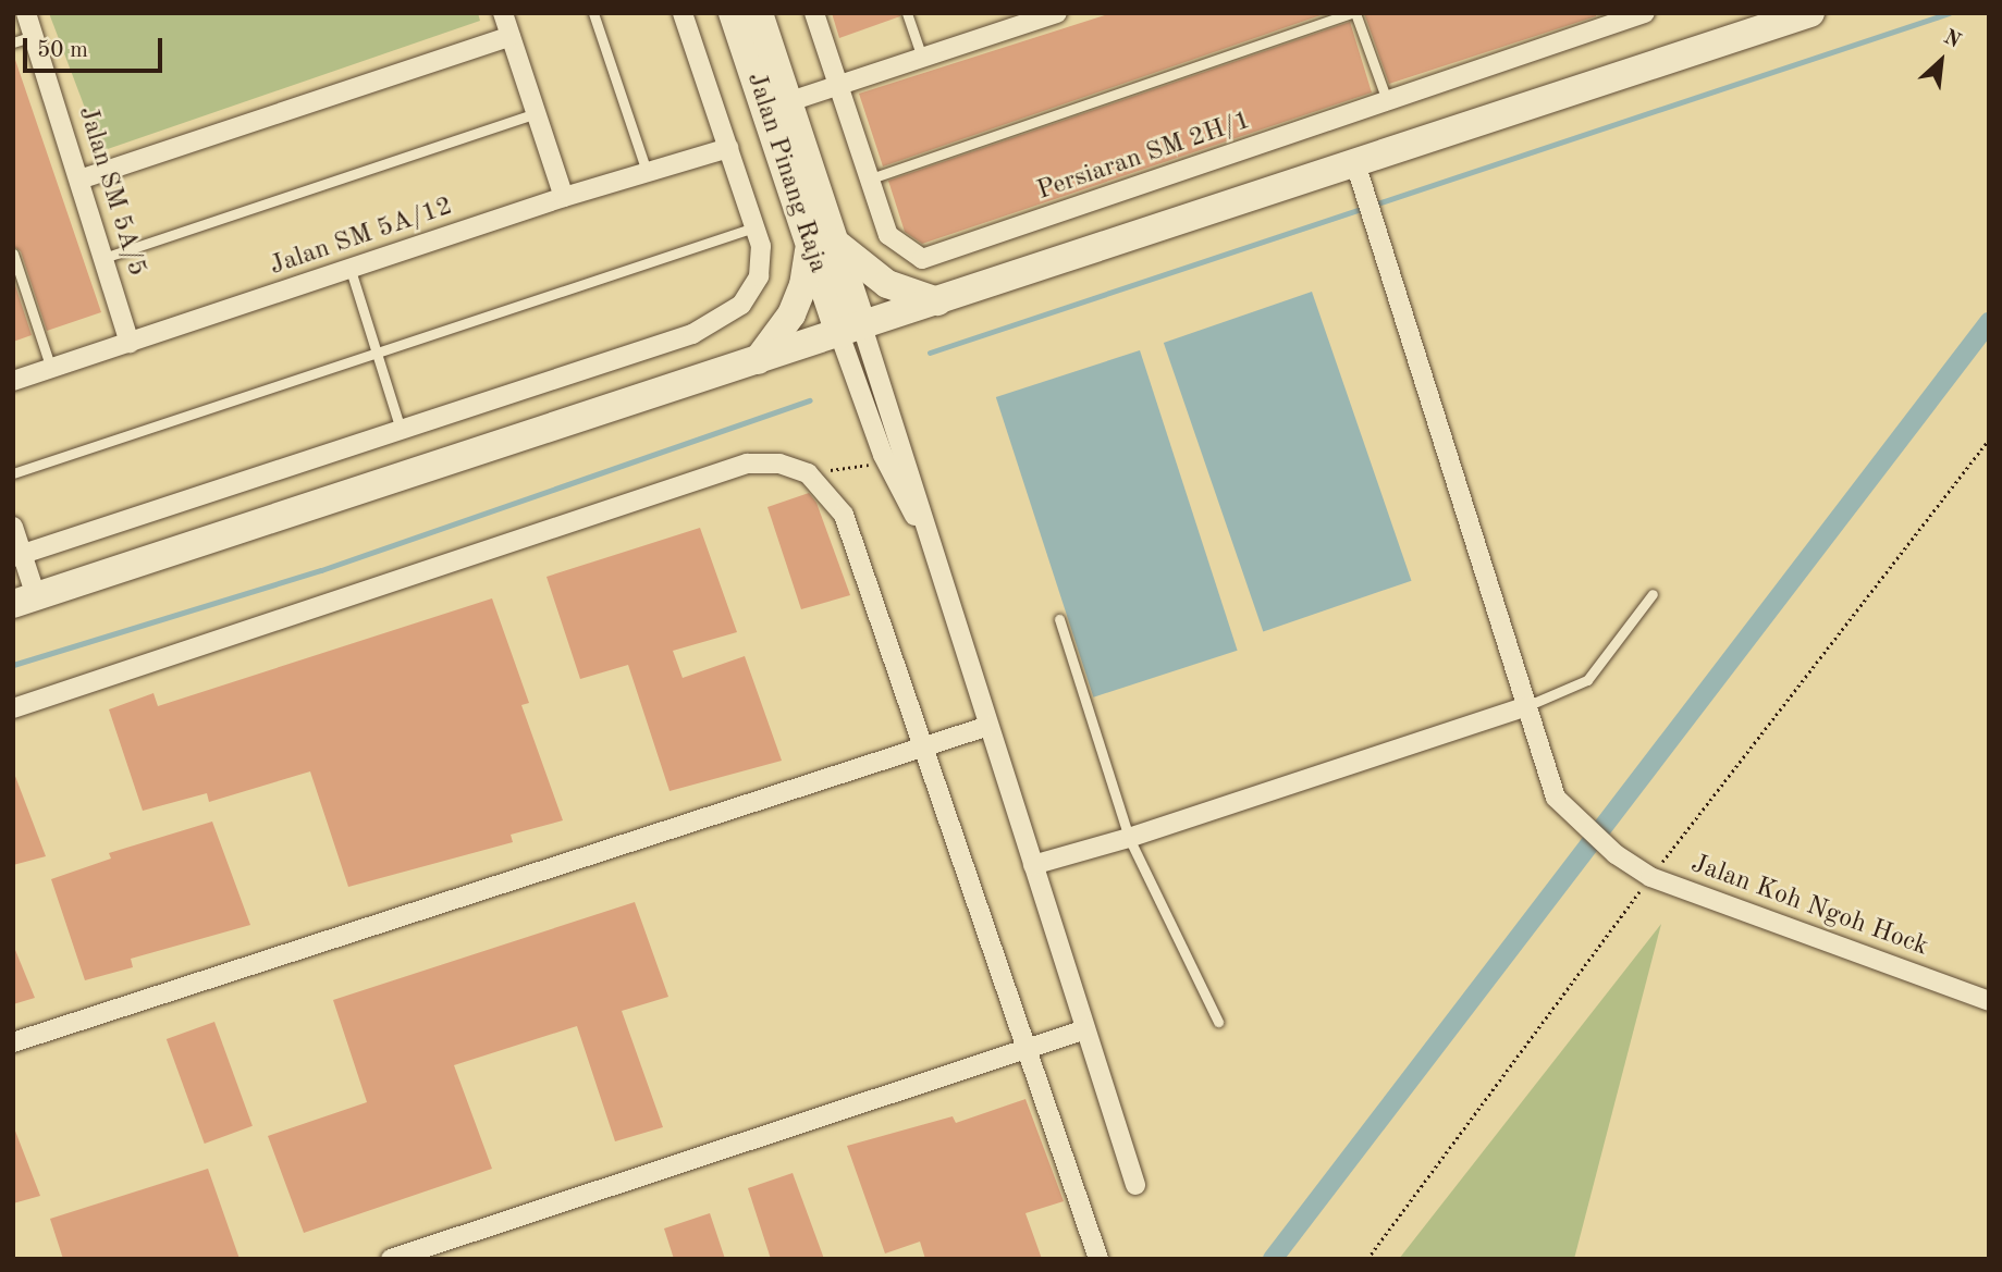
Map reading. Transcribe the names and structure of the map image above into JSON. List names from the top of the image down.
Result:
{
  "streets": {
    "street": [
      "Persiaran SM 2H/1",
      "Jalan Pinang Raja",
      "Jalan SM 5A/5",
      "Jalan SM 5A/12",
      "Jalan Koh Ngoh Hock"
    ]
  },
  "crossings": [
    ["Jalan SM 5A/5", "Jalan SM 5A/12"]
  ],
  "scale_bar": "50 m",
  "north": "top right"
}
